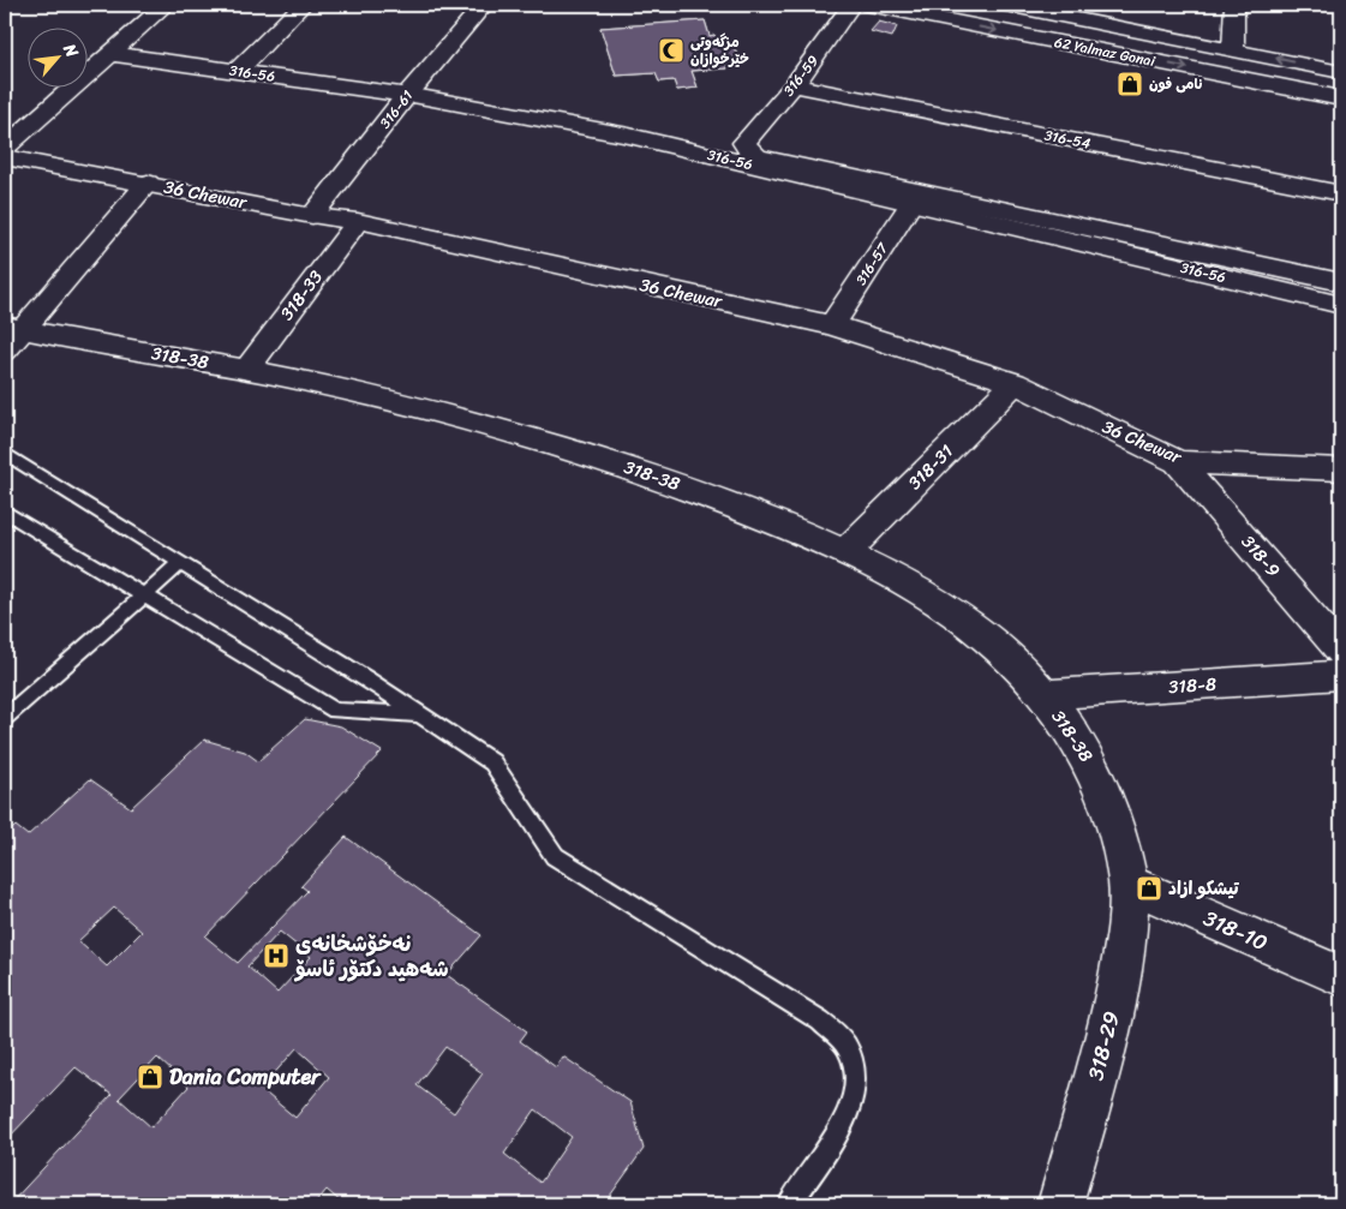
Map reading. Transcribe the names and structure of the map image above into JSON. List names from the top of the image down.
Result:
{
  "streets": {
    "street": [
      "62 Yalmaz Gonai",
      "316-56",
      "316-59",
      "316-61",
      "316-54",
      "36 Chewar",
      "316-57",
      "318-33",
      "318-38",
      "318-31",
      "318-9",
      "318-8",
      "318-10",
      "318-29"
    ]
  },
  "crossings": [
    ["316-56", "316-61"],
    ["316-56", "316-57"],
    ["316-59", "316-54"],
    ["316-61", "36 Chewar"],
    ["36 Chewar", "316-57"],
    ["36 Chewar", "318-33"],
    ["36 Chewar", "318-31"],
    ["36 Chewar", "318-9"],
    ["318-33", "318-38"],
    ["318-38", "318-31"],
    ["318-38", "318-8"],
    ["318-38", "318-10"],
    ["318-38", "318-29"],
    ["318-10", "318-29"]
  ],
  "places": {
    "mosque": ["مزگەوتی خێرخوازان"],
    "shop": ["نامی فون", "تيشكو ازاد", "Dania Computer"],
    "hospital": ["نەخۆشخانەی شەهید دکتۆر ئاسۆ"]
  },
  "north": "top right"
}
